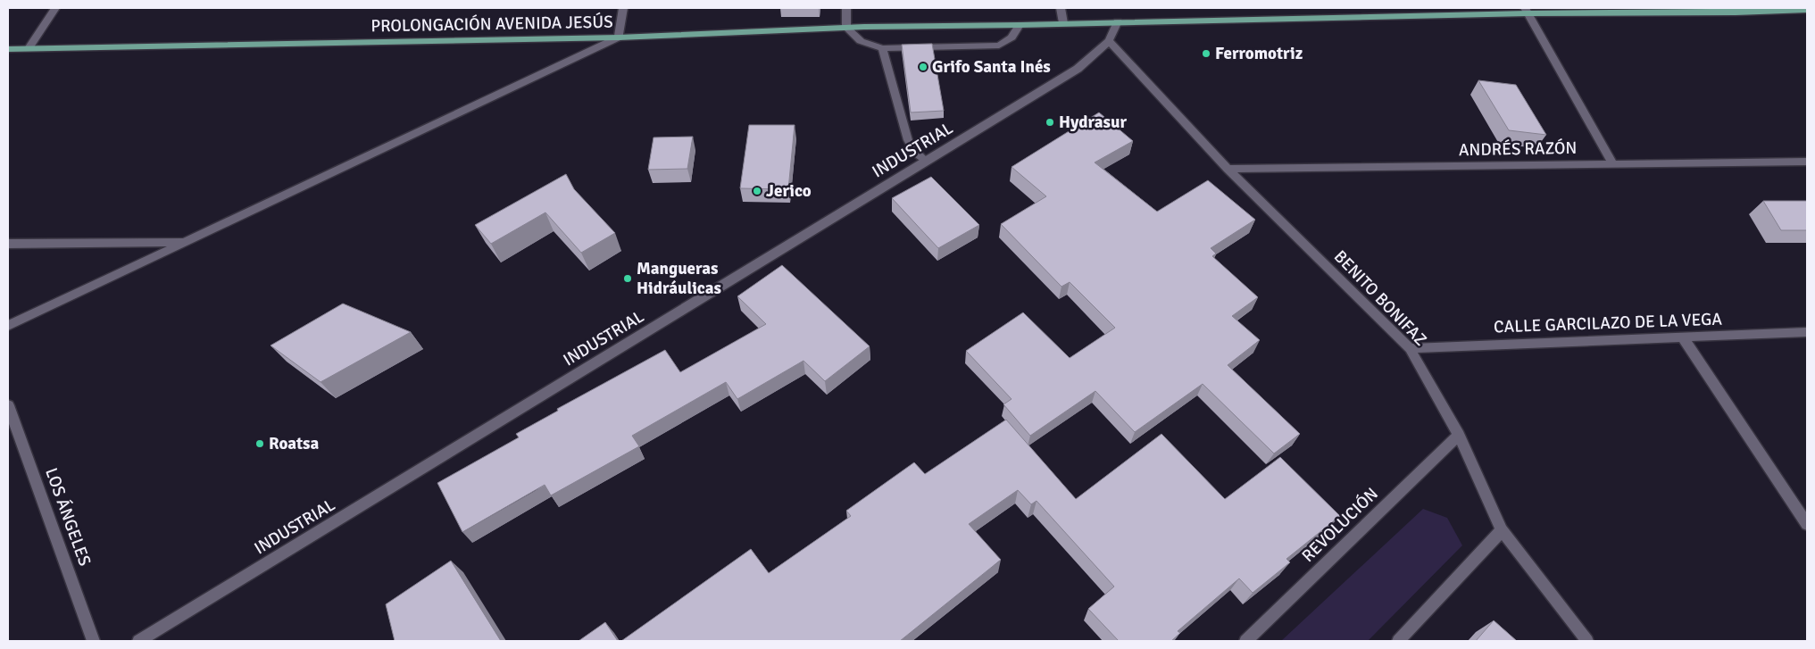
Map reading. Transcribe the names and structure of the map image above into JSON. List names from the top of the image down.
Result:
{
  "streets": {
    "main road": ["PROLONGACIÓN AVENIDA JESÚS"],
    "street": [
      "ANDRÉS RAZÓN",
      "INDUSTRIAL",
      "BENITO BONIFAZ",
      "CALLE GARCILAZO DE LA VEGA",
      "LOS ÁNGELES",
      "REVOLUCIÓN"
    ]
  },
  "crossings": [
    ["PROLONGACIÓN AVENIDA JESÚS", "INDUSTRIAL"],
    ["ANDRÉS RAZÓN", "BENITO BONIFAZ"],
    ["INDUSTRIAL", "BENITO BONIFAZ"],
    ["BENITO BONIFAZ", "CALLE GARCILAZO DE LA VEGA"],
    ["BENITO BONIFAZ", "REVOLUCIÓN"]
  ],
  "places": [
    "Ferromotriz",
    "Grifo Santa Inés",
    "Hydrasur",
    "Jerico",
    "Mangueras Hidráulicas",
    "Roatsa"
  ]
}
